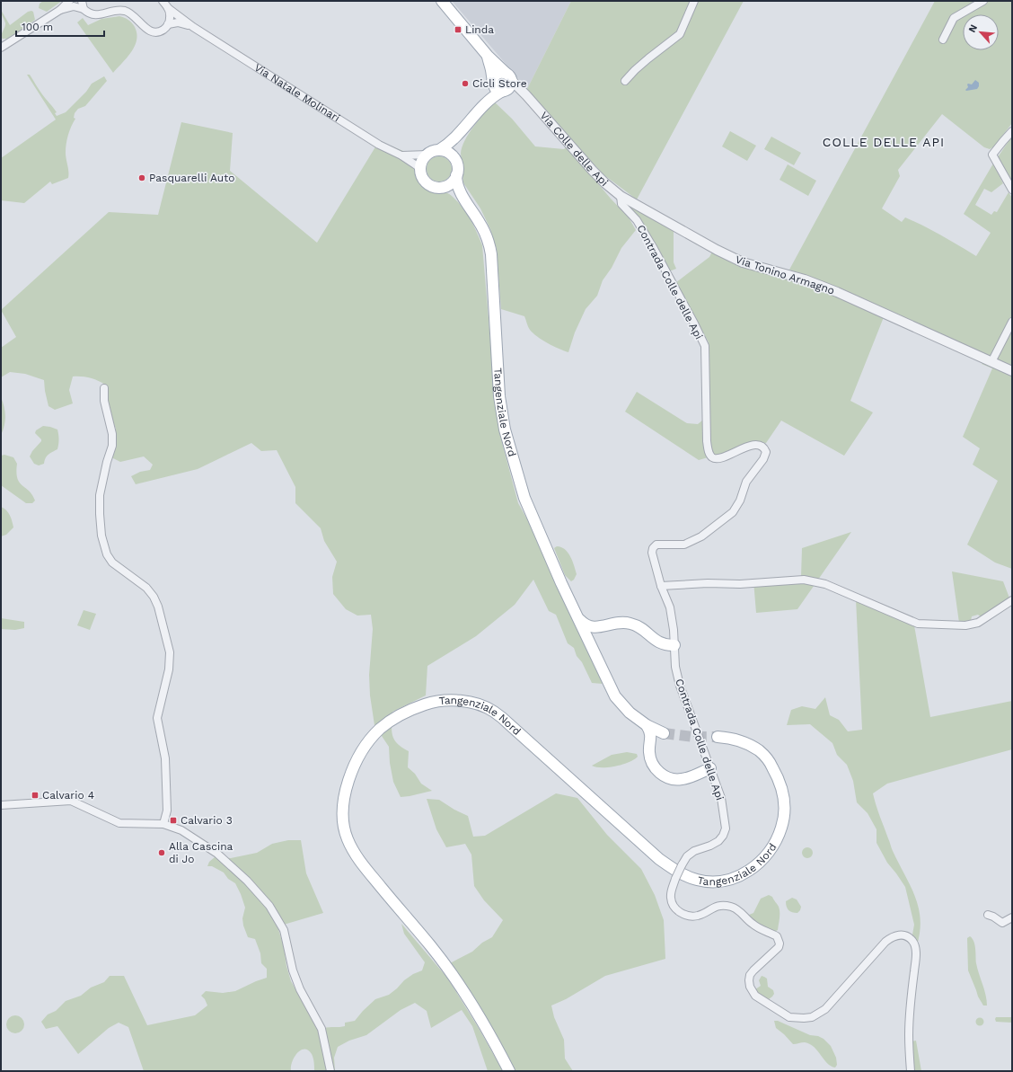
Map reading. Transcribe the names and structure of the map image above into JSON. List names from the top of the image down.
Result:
{
  "streets": {
    "main road": ["Via Colle delle Api", "Tangenziale Nord"],
    "street": ["Via Natale Molinari", "Via Tonino Armagno", "Contrada Colle delle Api"]
  },
  "crossings": [
    ["Via Natale Molinari", "Tangenziale Nord"],
    ["Via Colle delle Api", "Via Tonino Armagno"],
    ["Via Colle delle Api", "Contrada Colle delle Api"],
    ["Via Tonino Armagno", "Contrada Colle delle Api"]
  ],
  "districts": ["COLLE DELLE API"],
  "places": {
    "transit": ["Linda", "Calvario 4", "Calvario 3"],
    "other": ["Cicli Store", "Pasquarelli Auto", "Alla Cascina di Jo"]
  },
  "scale_bar": "100 m",
  "north": "top left"
}
